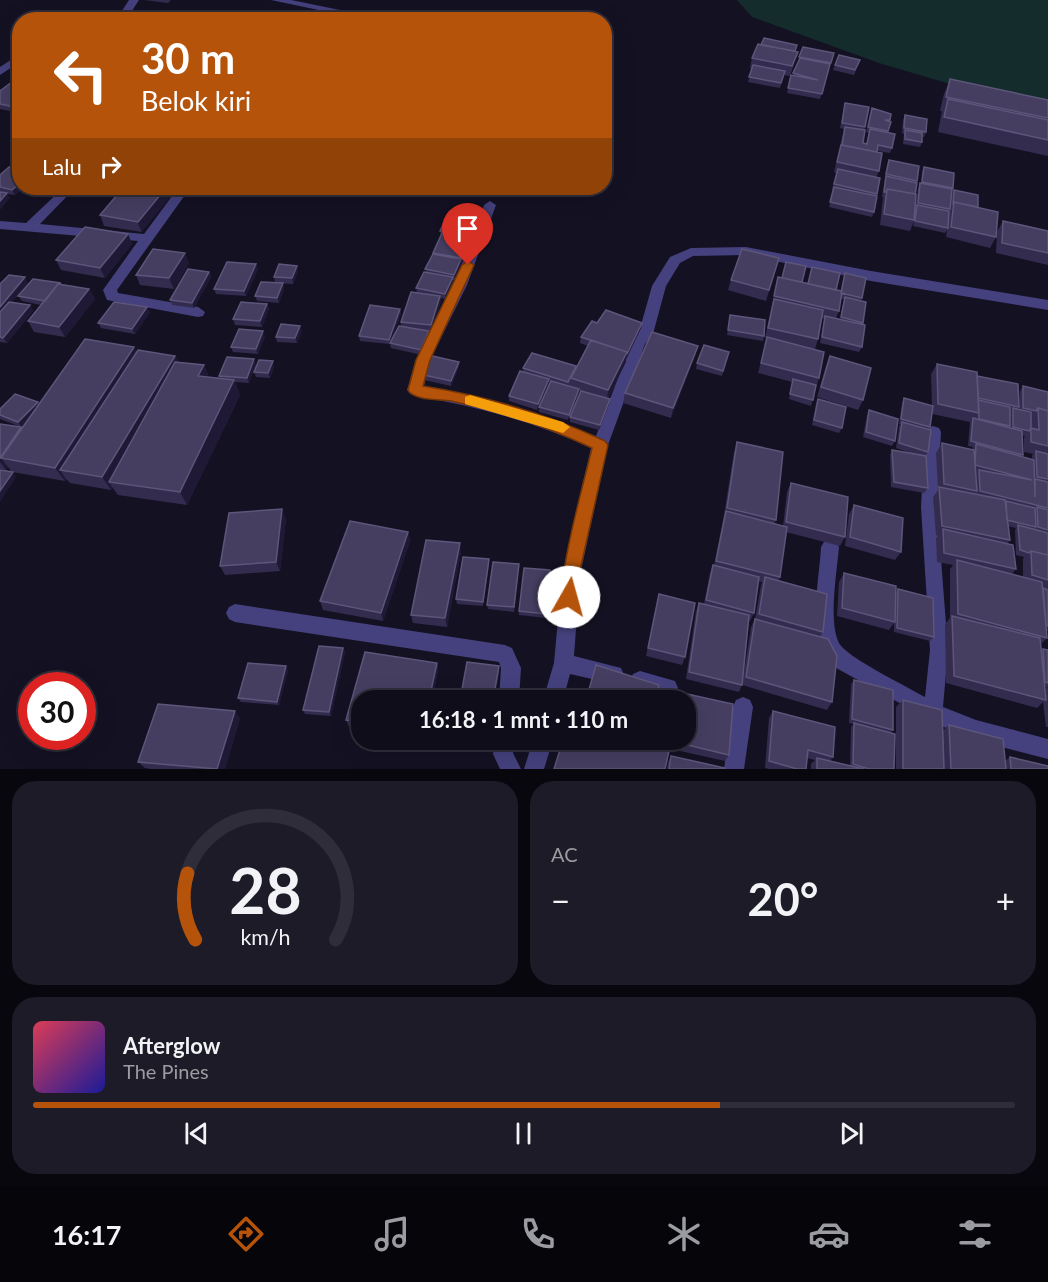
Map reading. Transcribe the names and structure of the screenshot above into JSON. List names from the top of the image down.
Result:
{
  "page": {
    "turn": ["30 m", "Belok kiri"],
    "then": "Lalu",
    "limit": "30",
    "trip": "16:18 · 1 mnt · 110 m",
    "tile": "AC",
    "heat": ["−", "20°", "+"],
    "song": ["Afterglow", "The Pines"],
    "tabs": "16:17",
    "gauge": ["28", "km/h"]
  }
}
